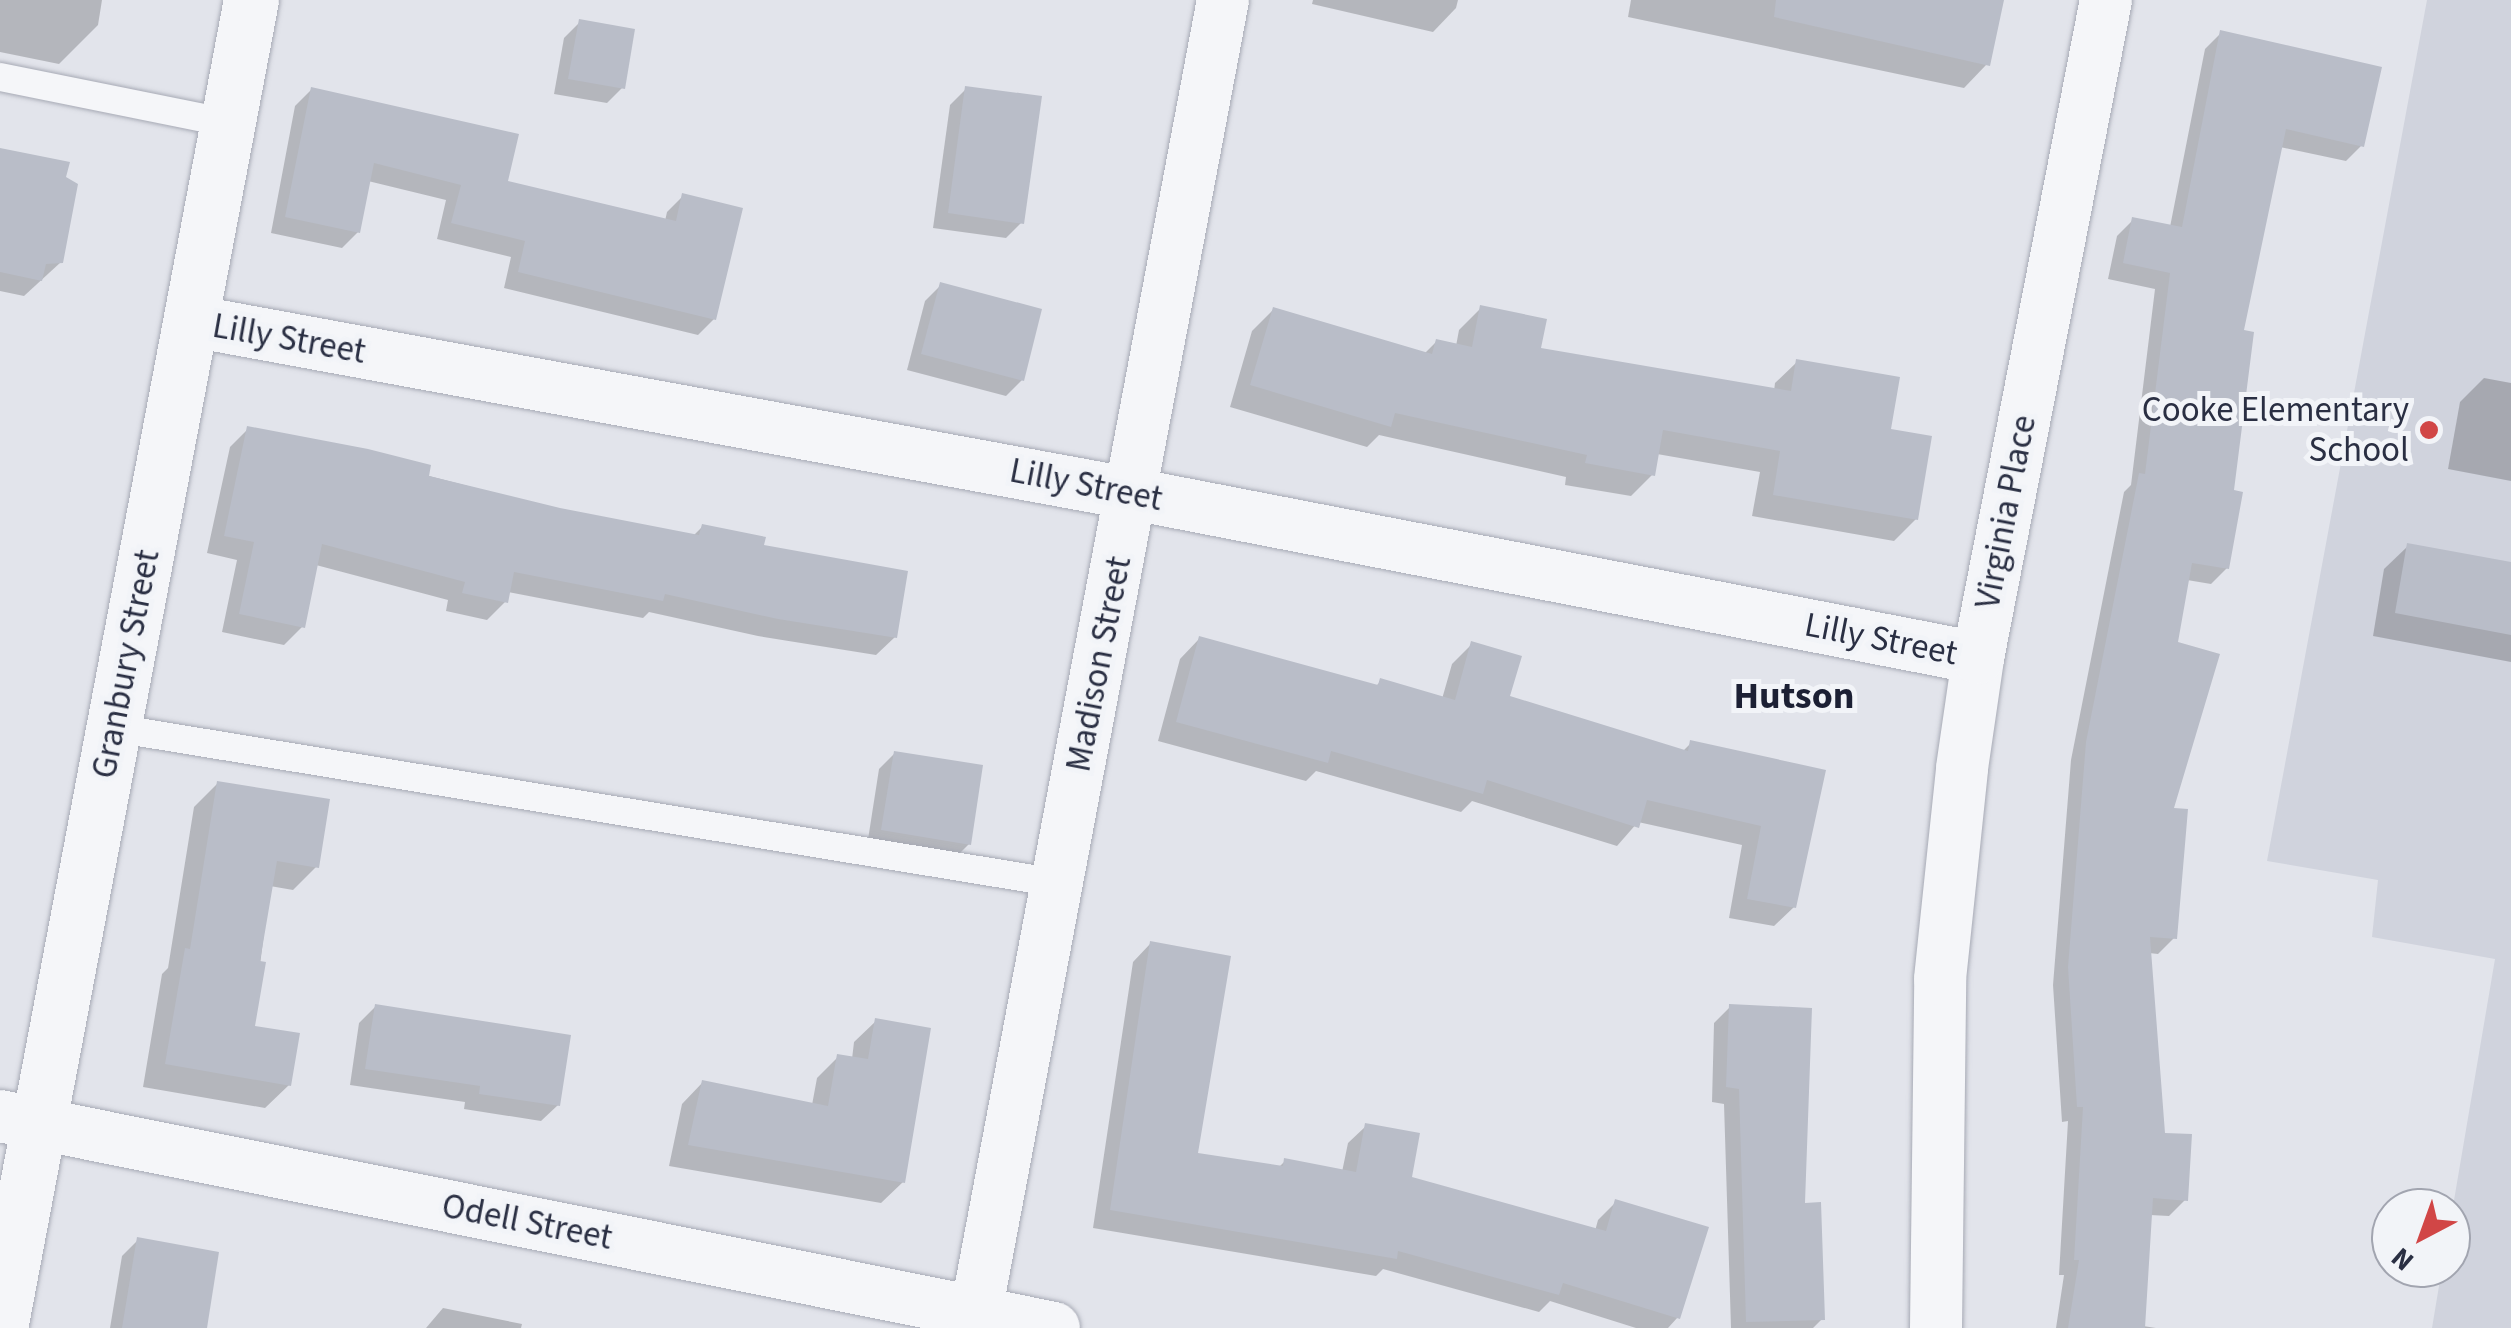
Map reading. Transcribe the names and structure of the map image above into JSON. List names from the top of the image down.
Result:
{
  "streets": {
    "street": [
      "Lilly Street",
      "Virginia Place",
      "Granbury Street",
      "Madison Street",
      "Odell Street"
    ]
  },
  "crossings": [
    ["Lilly Street", "Virginia Place"],
    ["Lilly Street", "Granbury Street"],
    ["Lilly Street", "Madison Street"],
    ["Granbury Street", "Odell Street"],
    ["Madison Street", "Odell Street"]
  ],
  "districts": ["Hutson"],
  "places": ["Cooke Elementary School"],
  "north": "bottom left"
}
